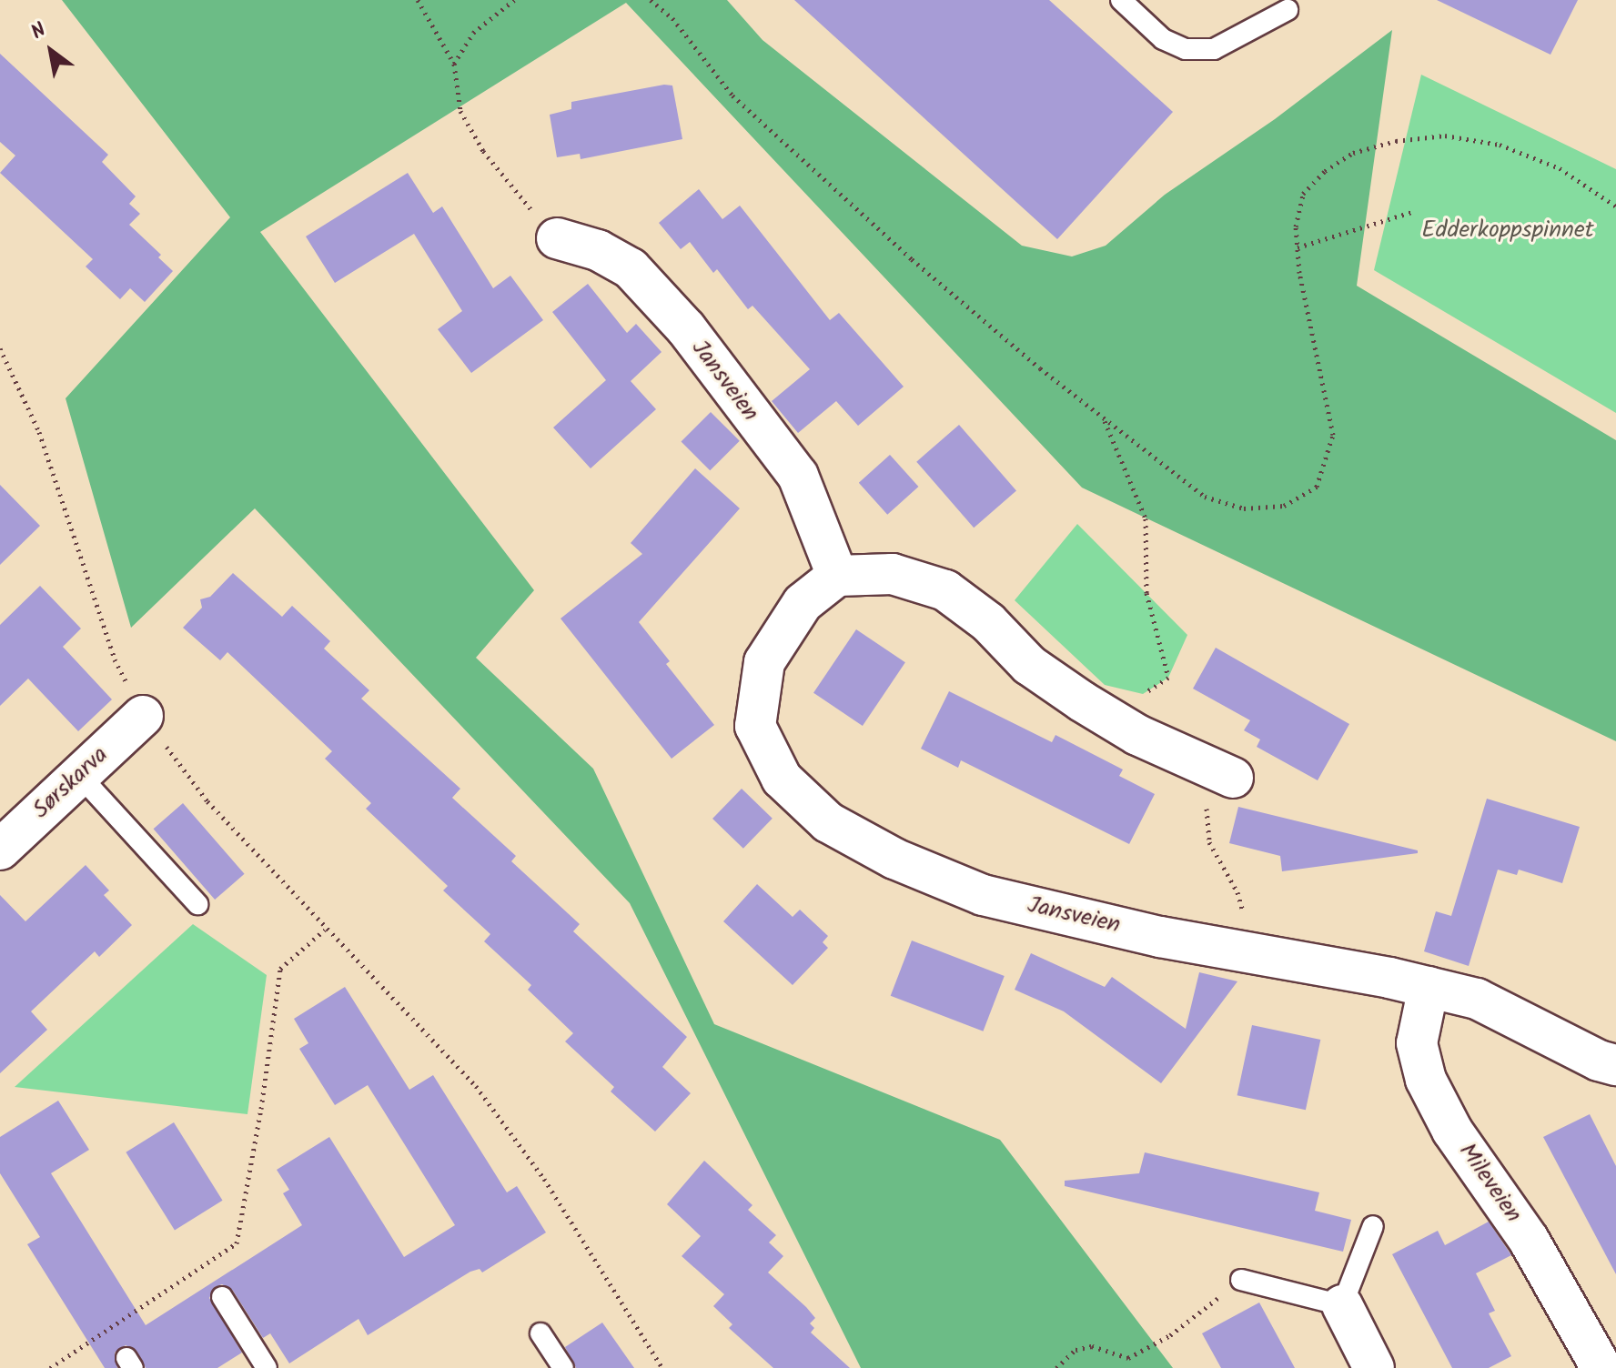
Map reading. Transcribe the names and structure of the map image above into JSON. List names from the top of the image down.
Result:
{
  "streets": {
    "street": ["Jansveien", "Sørskarva", "Mileveien"]
  },
  "crossings": [
    ["Jansveien", "Mileveien"]
  ],
  "parks": ["Edderkoppspinnet"],
  "north": "top left"
}
